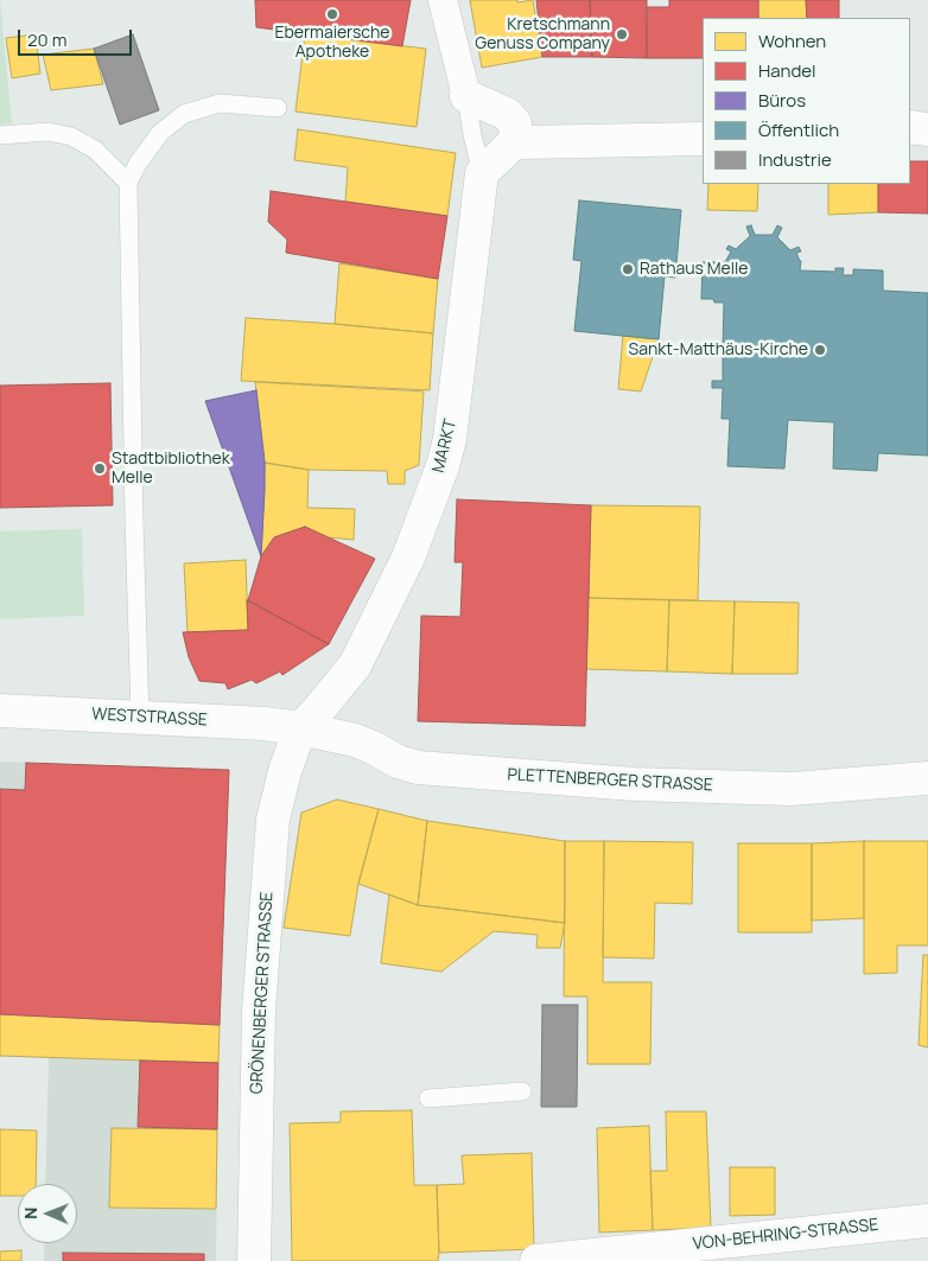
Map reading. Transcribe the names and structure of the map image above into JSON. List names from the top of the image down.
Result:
{
  "streets": {
    "street": [
      "MARKT",
      "WESTSTRASSE",
      "PLETTENBERGER STRASSE",
      "GRÖNENBERGER STRASSE",
      "VON-BEHRING-STRASSE"
    ]
  },
  "crossings": [
    ["MARKT", "WESTSTRASSE"],
    ["MARKT", "PLETTENBERGER STRASSE"],
    ["MARKT", "GRÖNENBERGER STRASSE"],
    ["WESTSTRASSE", "PLETTENBERGER STRASSE"],
    ["WESTSTRASSE", "GRÖNENBERGER STRASSE"],
    ["PLETTENBERGER STRASSE", "GRÖNENBERGER STRASSE"]
  ],
  "places": [
    "Ebermaiersche Apotheke",
    "Kretschmann Genuss Company",
    "Rathaus Melle",
    "Sankt-Matthäus-Kirche",
    "Stadtbibliothek Melle"
  ],
  "legend": [
    "Wohnen",
    "Handel",
    "Büros",
    "Öffentlich",
    "Industrie"
  ],
  "scale_bar": "20 m",
  "north": "left"
}
